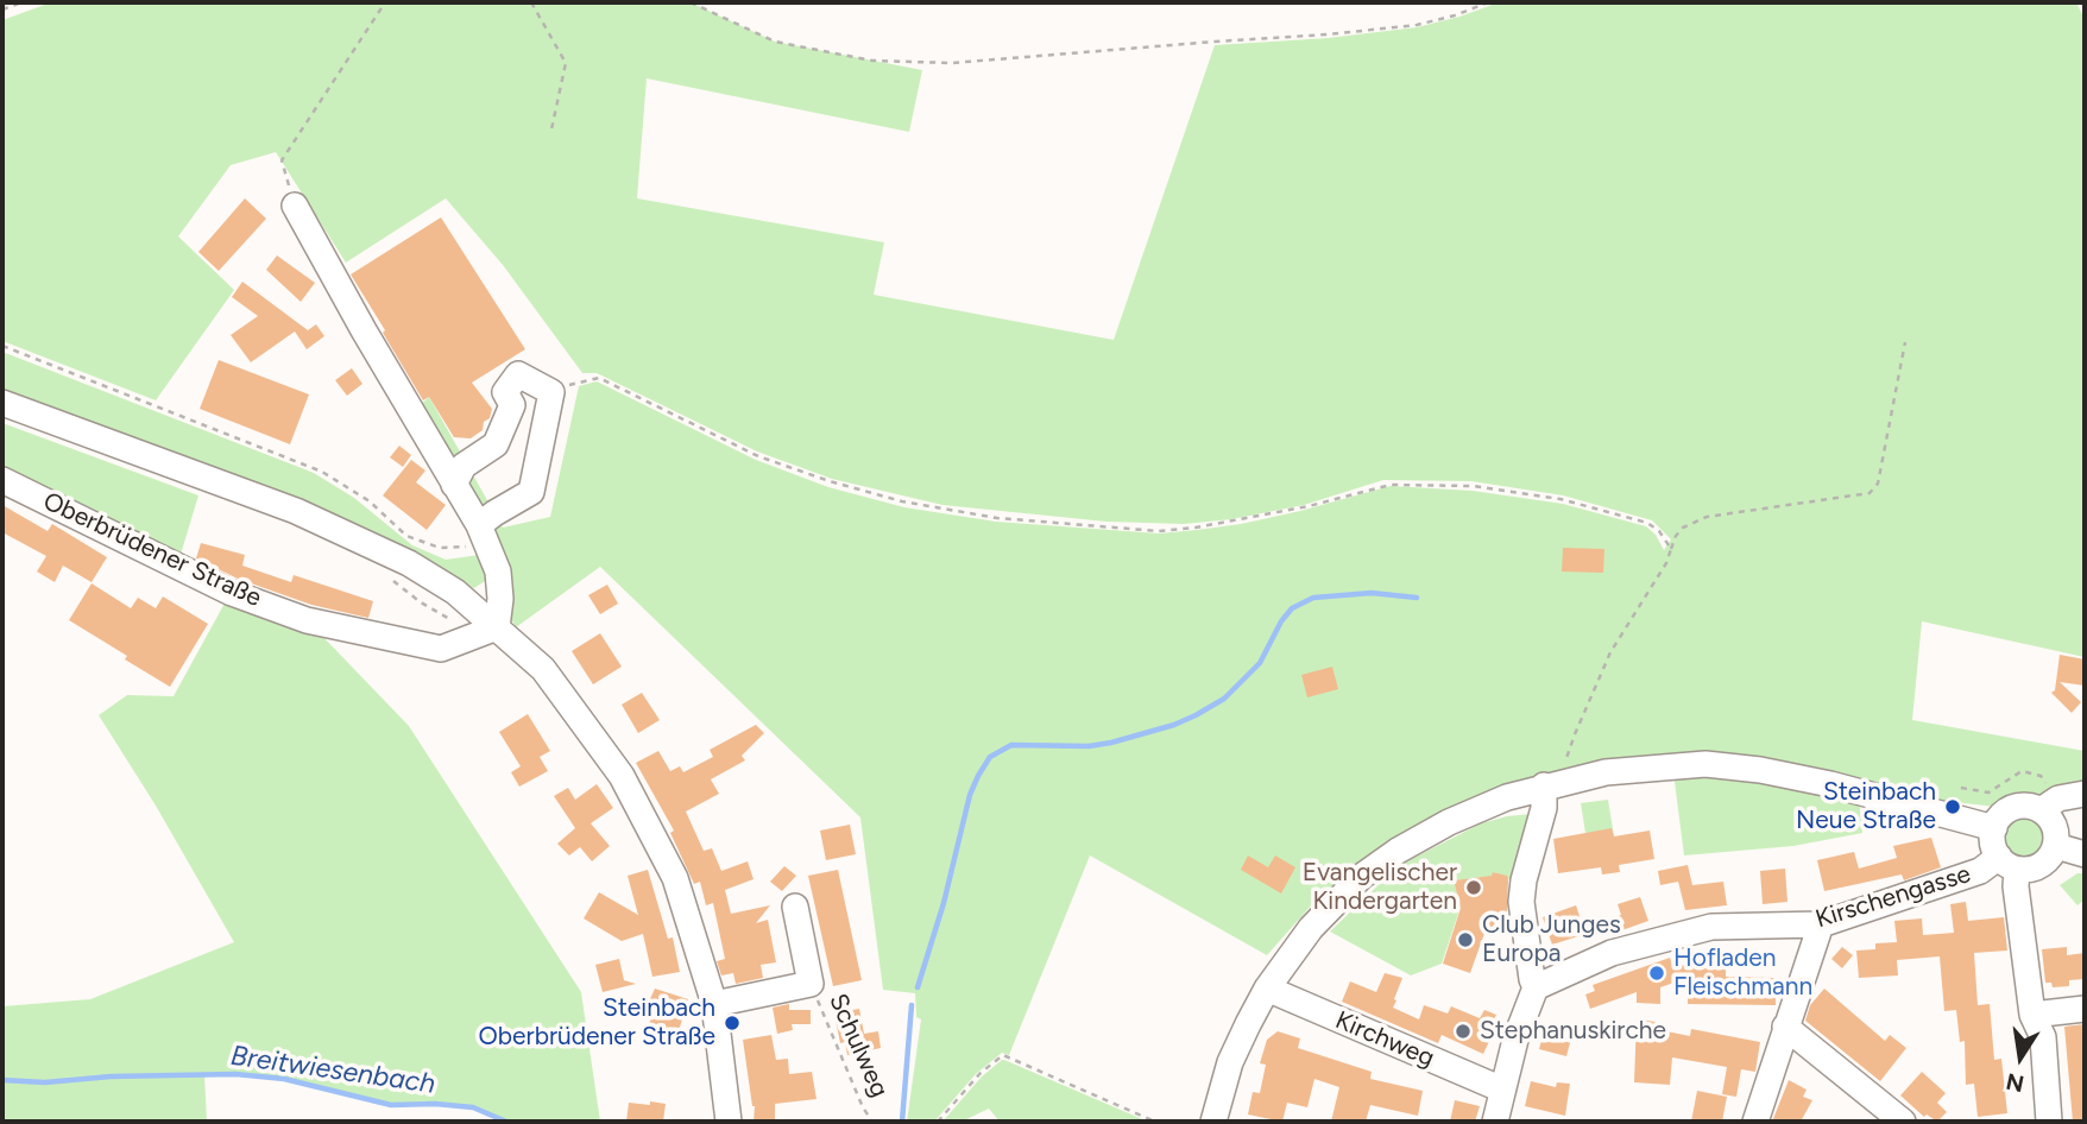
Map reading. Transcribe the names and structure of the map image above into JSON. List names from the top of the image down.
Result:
{
  "streets": {
    "street": ["Oberbrüdener Straße", "Kirschengasse", "Kirchweg"],
    "path": ["Schulweg"]
  },
  "water": ["Breitwiesenbach"],
  "places": [
    "Steinbach Neue Straße",
    "Evangelischer Kindergarten",
    "Club Junges Europa",
    "Hofladen Fleischmann",
    "Steinbach Oberbrüdener Straße",
    "Stephanuskirche"
  ],
  "north": "bottom"
}
